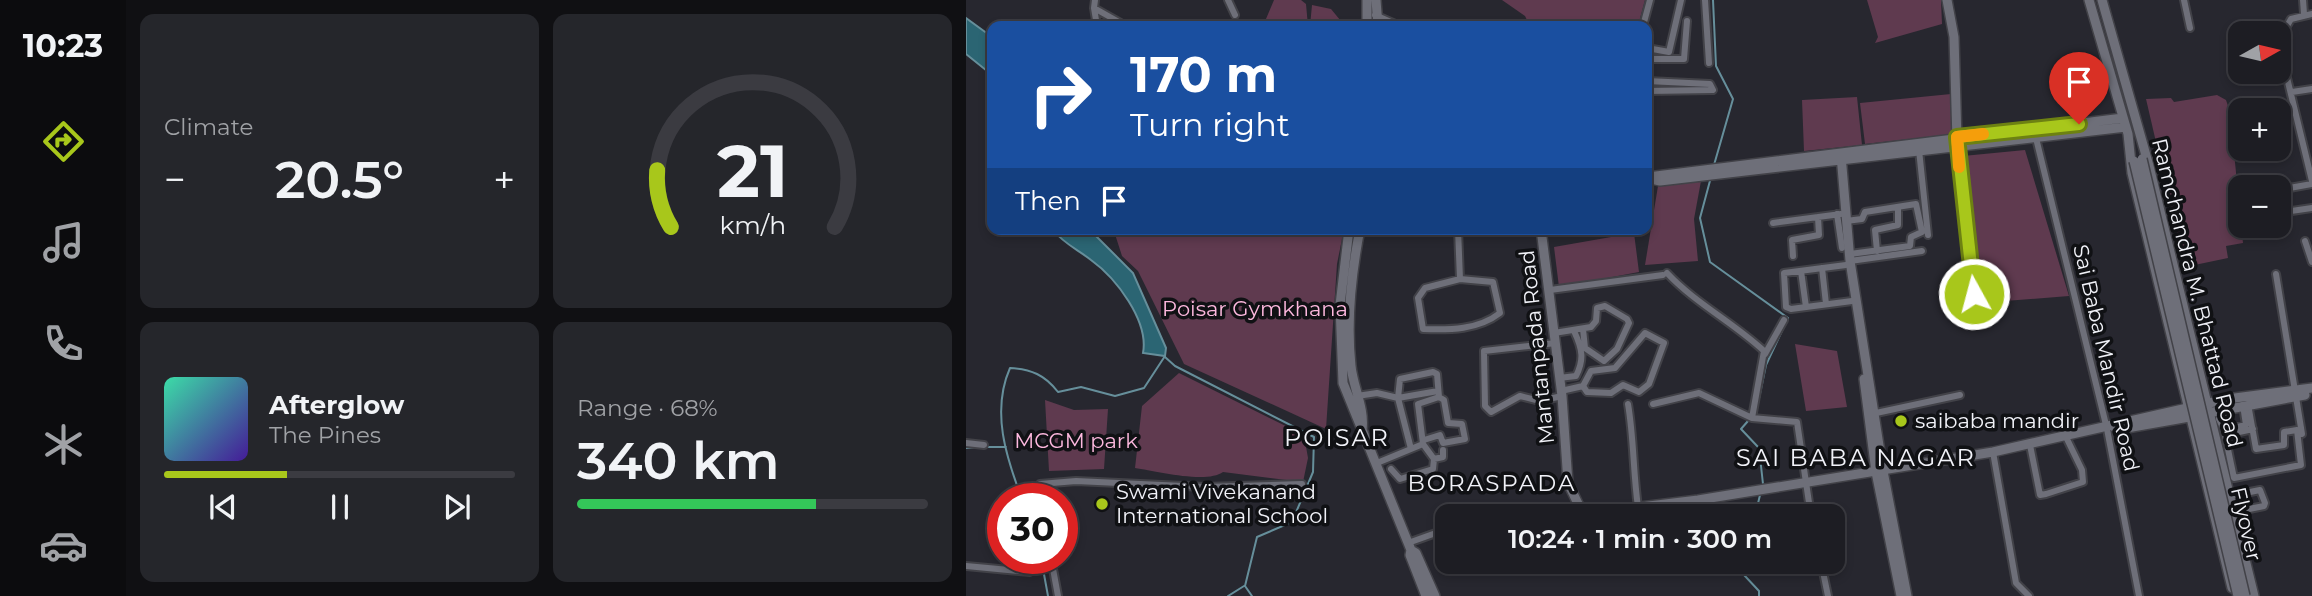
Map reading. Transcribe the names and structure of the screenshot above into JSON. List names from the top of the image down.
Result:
{
  "streets": {
    "main road": ["Ramchandra M. Bhattad Road", "Mantanpada Road", "Flyover"],
    "street": ["Sai Baba Mandir Road"]
  },
  "crossings": [
    ["Ramchandra M. Bhattad Road", "Mantanpada Road"],
    ["Ramchandra M. Bhattad Road", "Flyover"],
    ["Mantanpada Road", "Sai Baba Mandir Road"]
  ],
  "districts": ["POISAR", "SAI BABA NAGAR", "BORASPADA"],
  "parks": ["Poisar Gymkhana", "MCGM park"],
  "places": ["saibaba mandir", "Swami Vivekanand International School"],
  "north": "right",
  "page": {
    "tabs": "10:23",
    "tile": [
      "Climate",
      ["Range · 68%", "340 km"]
    ],
    "map_buttons": ["+", "−"],
    "turn": ["170 m", "Turn right"],
    "heat": ["−", "20.5°", "+"],
    "then": "Then",
    "song": ["Afterglow", "The Pines"],
    "limit": "30",
    "trip": "10:24 · 1 min · 300 m",
    "gauge": ["21", "km/h"]
  }
}
